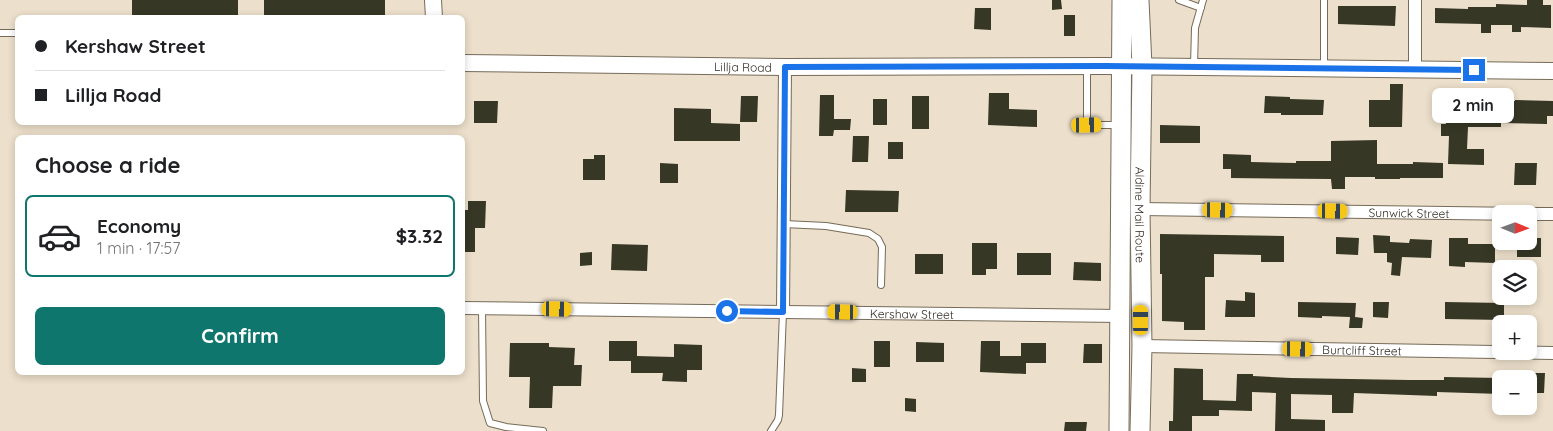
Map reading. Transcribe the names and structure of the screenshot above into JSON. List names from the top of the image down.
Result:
{
  "streets": {
    "main road": ["Aldine Mail Route"],
    "street": [
      "Lillja Road",
      "Sunwick Street",
      "Kershaw Street",
      "Burtcliff Street"
    ]
  },
  "crossings": [
    ["Lillja Road", "Aldine Mail Route"],
    ["Sunwick Street", "Aldine Mail Route"],
    ["Aldine Mail Route", "Kershaw Street"],
    ["Aldine Mail Route", "Burtcliff Street"]
  ],
  "north": "right",
  "page": {
    "banner": ["Kershaw Street", "Lillja Road"],
    "bubble": "2 min",
    "heading": "Choose a ride",
    "list": [
      {
        "name": "Economy",
        "note": "1 min · 17:57",
        "value": "$3.32"
      }
    ],
    "map_buttons": ["+", "−"],
    "buttons": "Confirm"
  }
}
